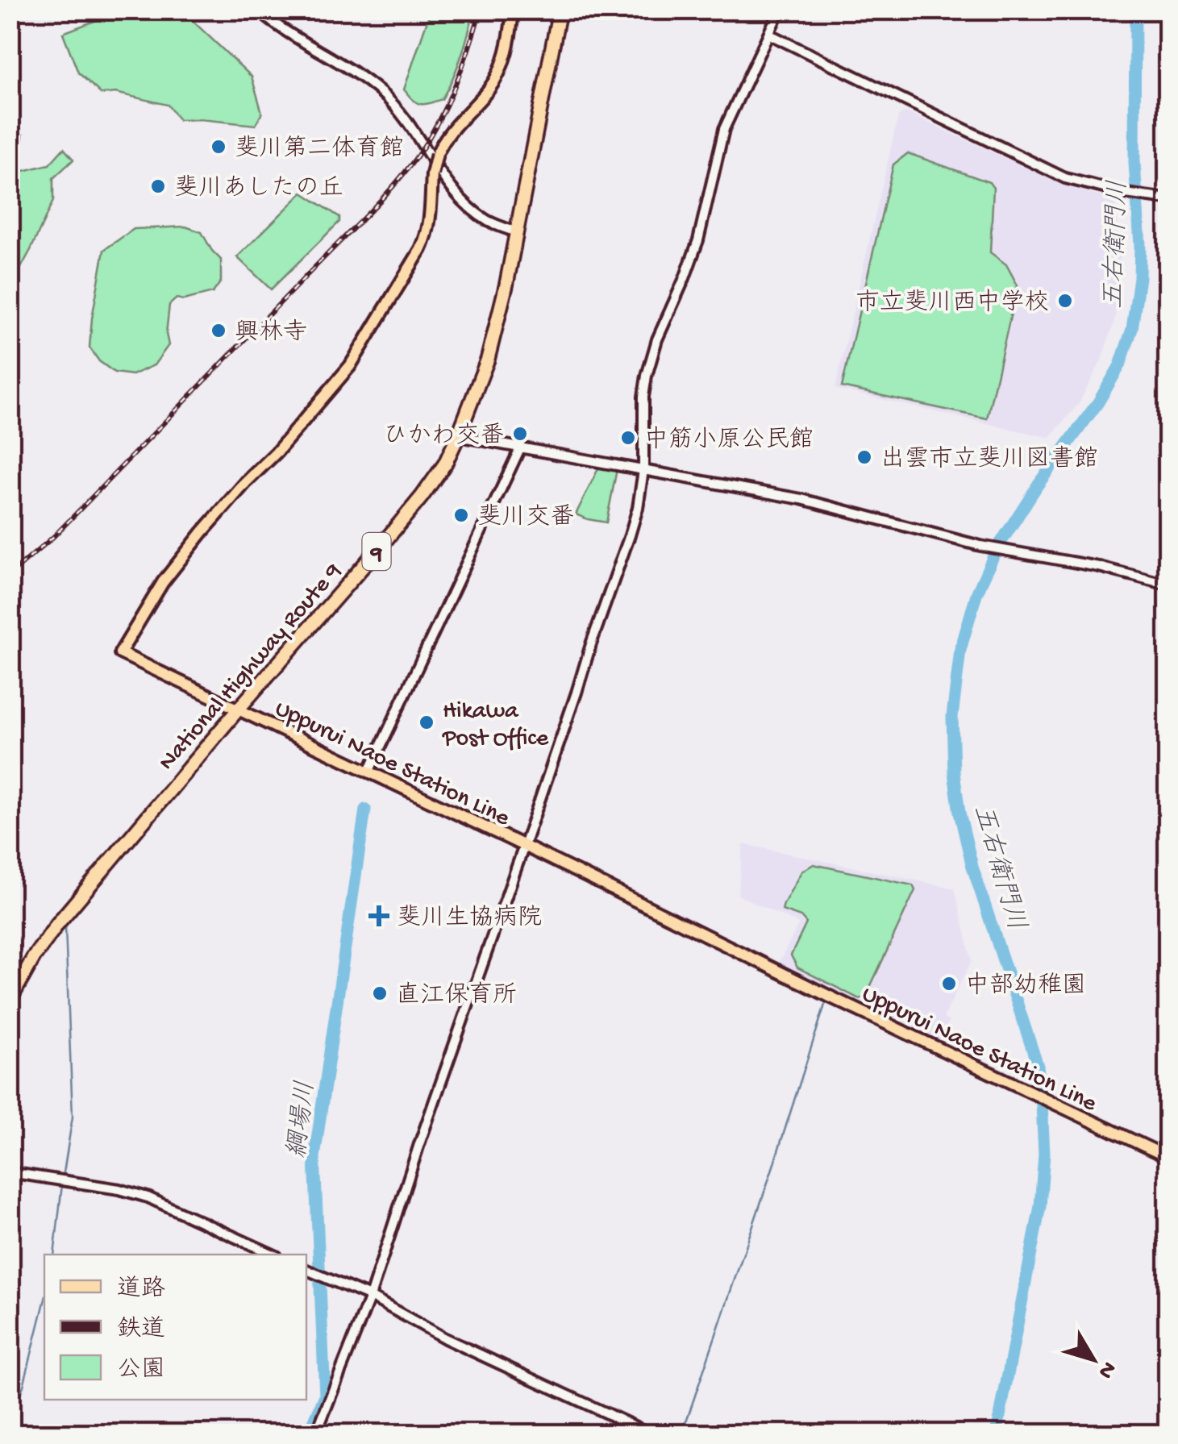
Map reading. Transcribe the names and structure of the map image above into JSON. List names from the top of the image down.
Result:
{
  "streets": {
    "highway": ["9", "National Highway Route 9"],
    "main road": ["Uppurui Naoe Station Line"]
  },
  "crossings": [
    ["National Highway Route 9", "Uppurui Naoe Station Line"]
  ],
  "water": ["五右衛門川", "綱場川"],
  "places": {
    "other": [
      "斐川第二体育館",
      "斐川あしたの丘",
      "市立斐川西中学校",
      "興林寺",
      "ひかわ交番",
      "中筋小原公民館",
      "出雲市立斐川図書館",
      "斐川交番",
      "Hikawa Post Office",
      "中部幼稚園",
      "直江保育所"
    ],
    "health": ["斐川生協病院"]
  },
  "legend": ["道路", "鉄道", "公園"],
  "north": "bottom right"
}
